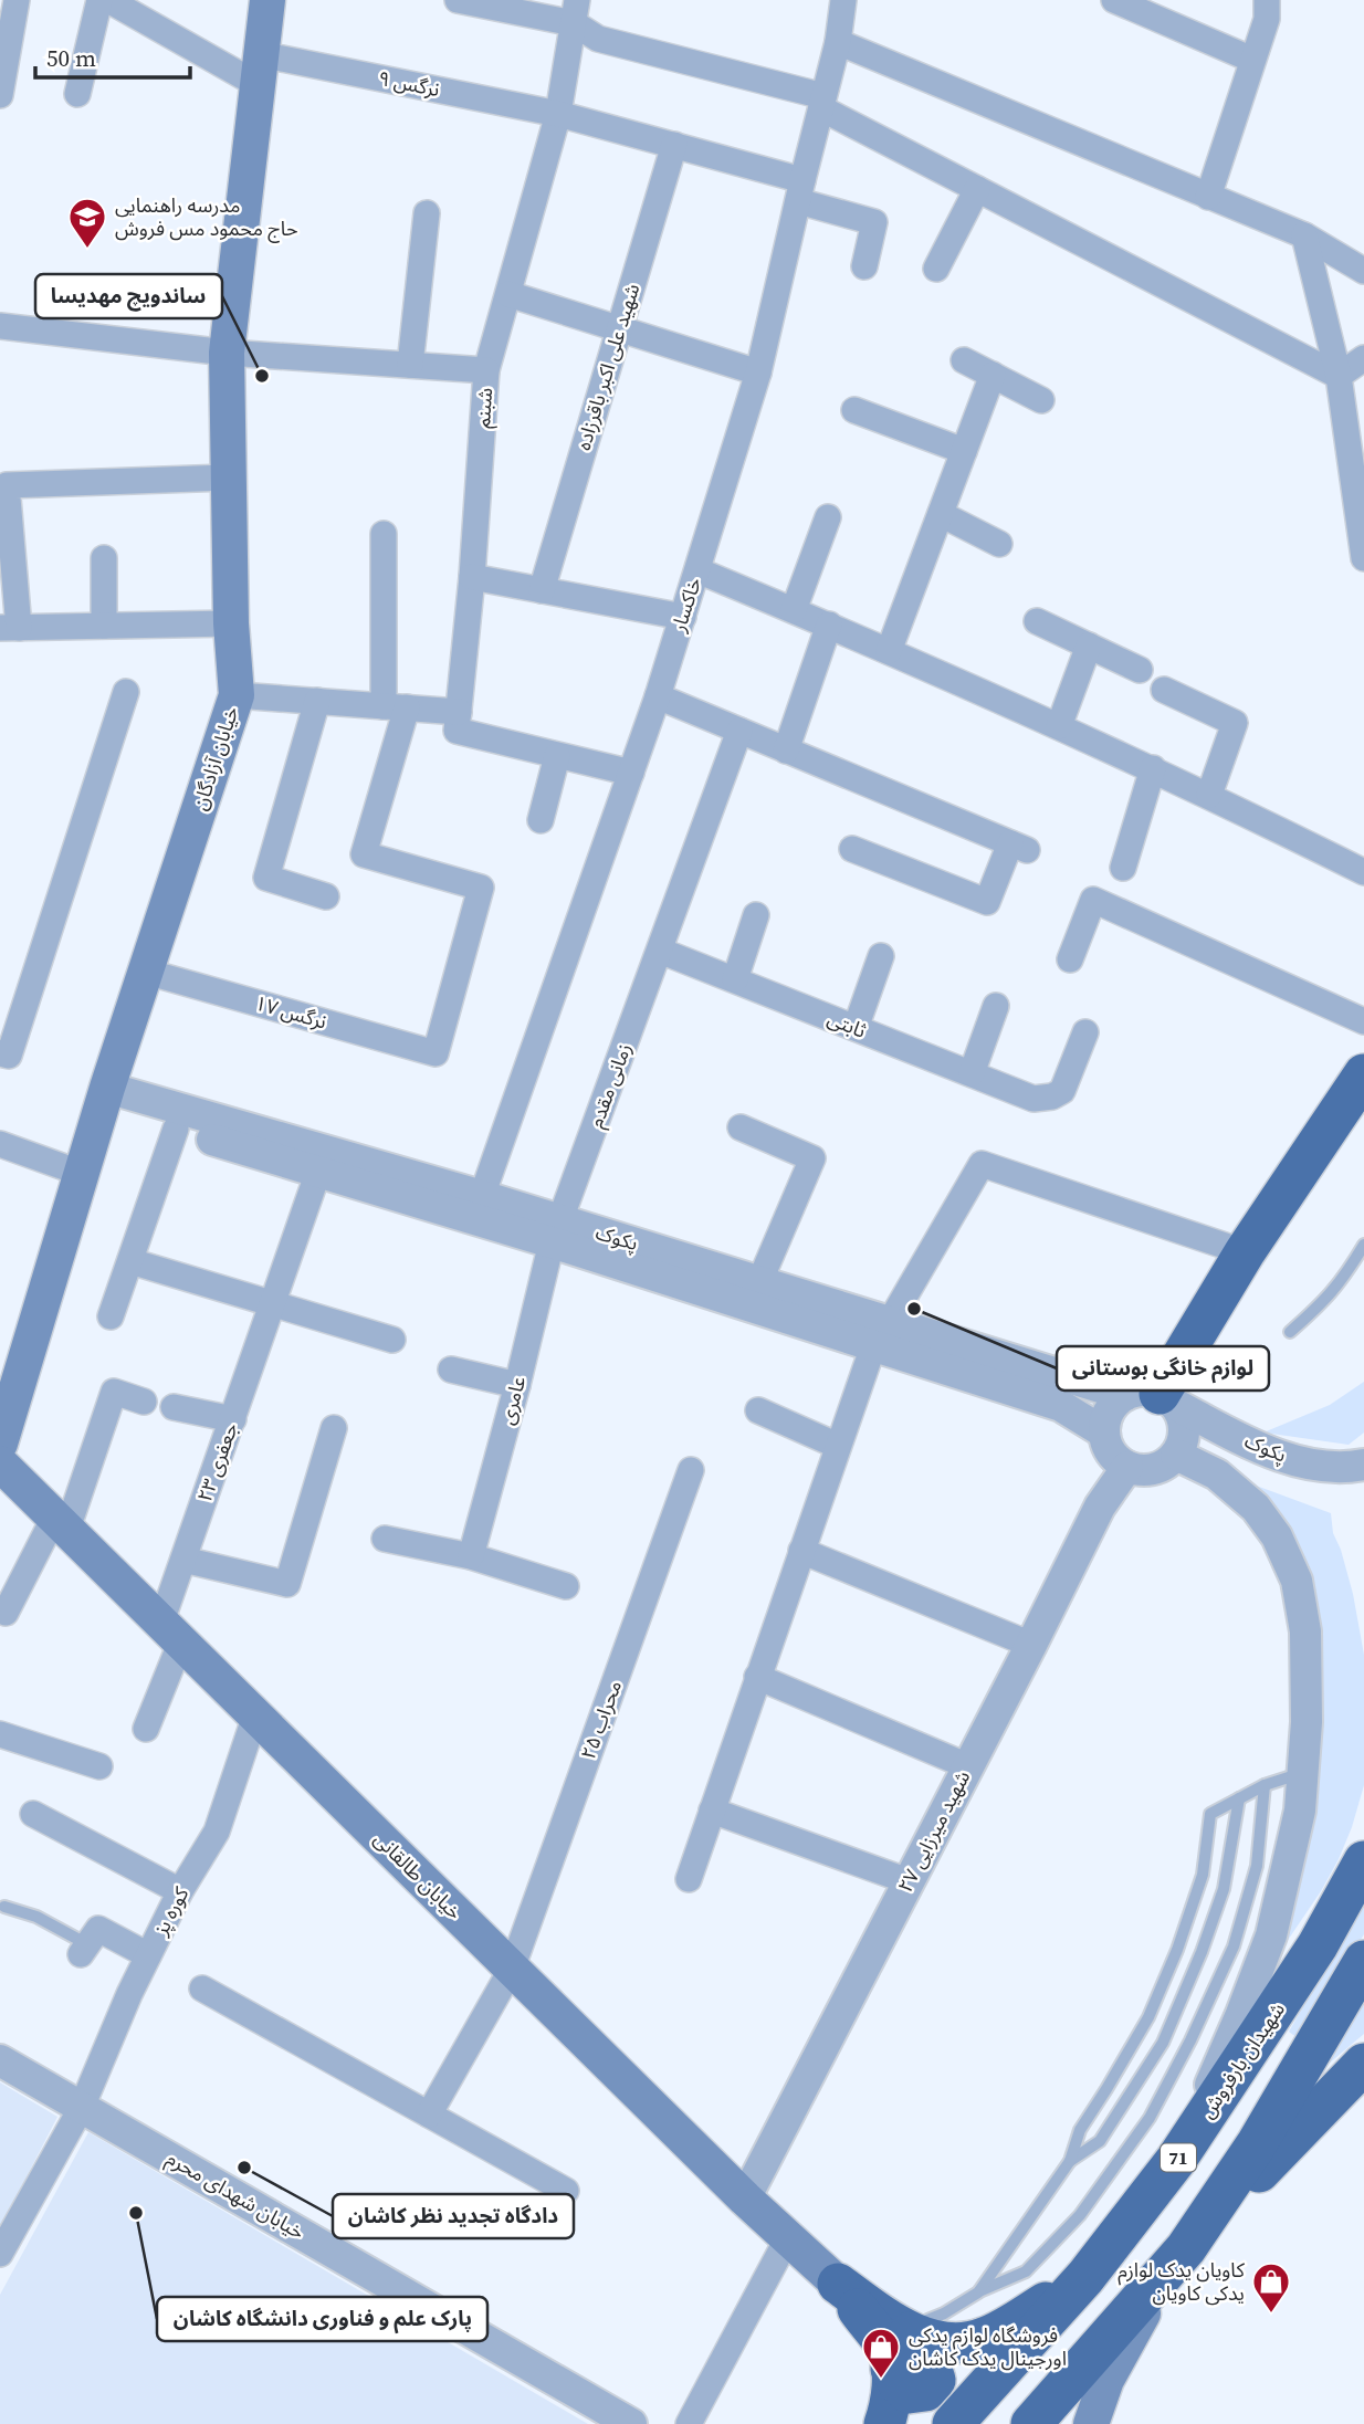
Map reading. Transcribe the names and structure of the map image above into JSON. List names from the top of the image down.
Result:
{
  "streets": {
    "highway": ["شهیدان بارفروش", "71"],
    "main road": ["خیابان آزادگان", "خیابان طالقانی"],
    "street": [
      "نرگس ۹",
      "شهید علی اکبر باقرزاده",
      "شبنم",
      "خاکسار",
      "نرگس ۱۷",
      "ثابتی",
      "زمانی مقدم",
      "پکوک",
      "عامری",
      "جعفری ۲۳",
      "محراب ۲۵",
      "شهید میرزایی ۲۷",
      "کوره پز",
      "خیابان شهدای محرم"
    ]
  },
  "crossings": [
    ["نرگس ۹", "شهید علی اکبر باقرزاده"],
    ["نرگس ۹", "شبنم"],
    ["نرگس ۹", "خاکسار"],
    ["نرگس ۹", "خیابان آزادگان"],
    ["خاکسار", "پکوک"],
    ["خیابان آزادگان", "نرگس ۱۷"],
    ["خیابان آزادگان", "پکوک"],
    ["ثابتی", "زمانی مقدم"],
    ["زمانی مقدم", "پکوک"],
    ["زمانی مقدم", "عامری"],
    ["پکوک", "عامری"],
    ["پکوک", "جعفری ۲۳"],
    ["پکوک", "شهید میرزایی ۲۷"],
    ["جعفری ۲۳", "خیابان طالقانی"],
    ["محراب ۲۵", "خیابان طالقانی"],
    ["شهید میرزایی ۲۷", "خیابان طالقانی"],
    ["خیابان طالقانی", "کوره پز"],
    ["کوره پز", "خیابان شهدای محرم"]
  ],
  "places": {
    "school or university": ["مدرسه راهنمایی حاج محمود مس فروش"],
    "other": [
      "ساندویچ مهدیسا",
      "لوازم خانگی بوستانی",
      "دادگاه تجدید نظر کاشان",
      "پارک علم و فناوری دانشگاه کاشان"
    ],
    "shop": ["کاویان یدک لوازم یدکی کاویان", "فروشگاه لوازم یدکی اورجینال یدک کاشان"]
  },
  "scale_bar": "50 m"
}
